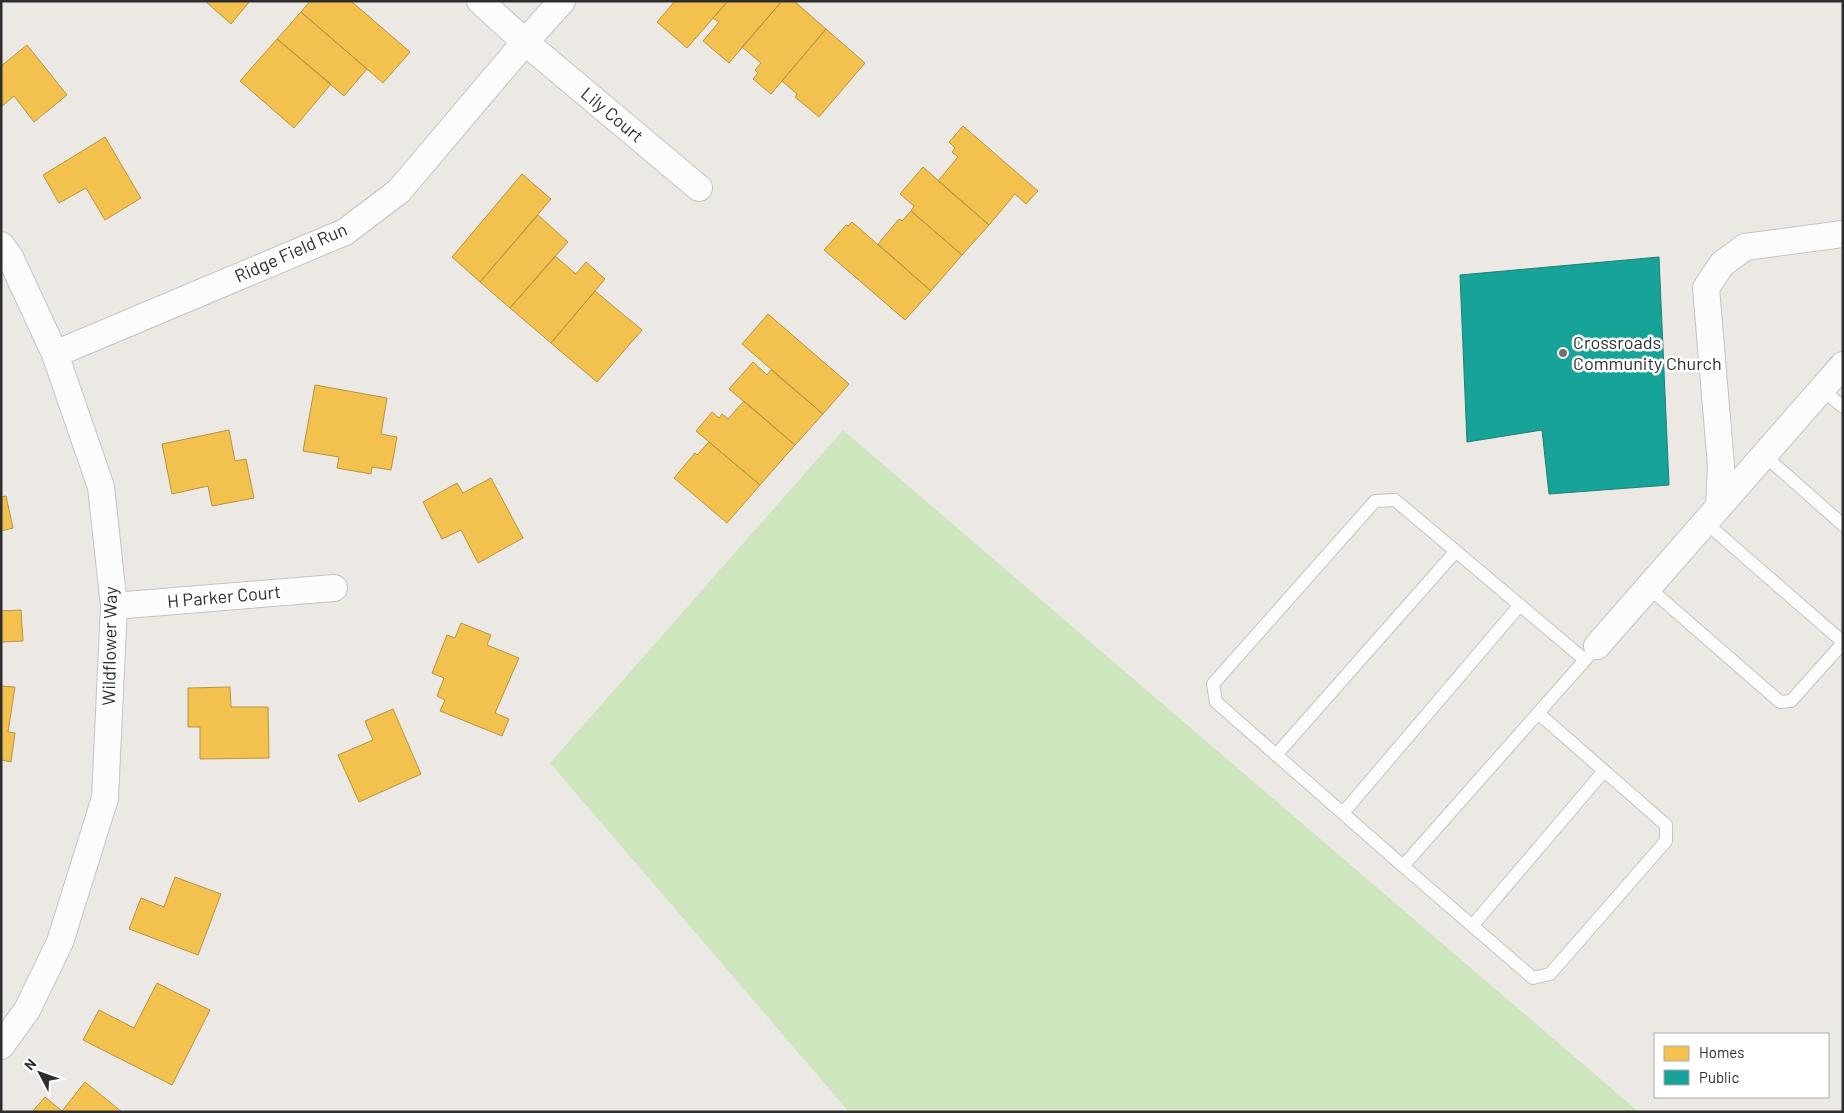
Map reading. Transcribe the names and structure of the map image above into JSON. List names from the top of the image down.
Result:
{
  "streets": {
    "street": [
      "Lily Court",
      "Ridge Field Run",
      "H Parker Court",
      "Wildflower Way"
    ]
  },
  "crossings": [
    ["Lily Court", "Ridge Field Run"],
    ["Ridge Field Run", "Wildflower Way"],
    ["H Parker Court", "Wildflower Way"]
  ],
  "places": ["Crossroads Community Church"],
  "legend": ["Homes", "Public"],
  "north": "top left"
}
